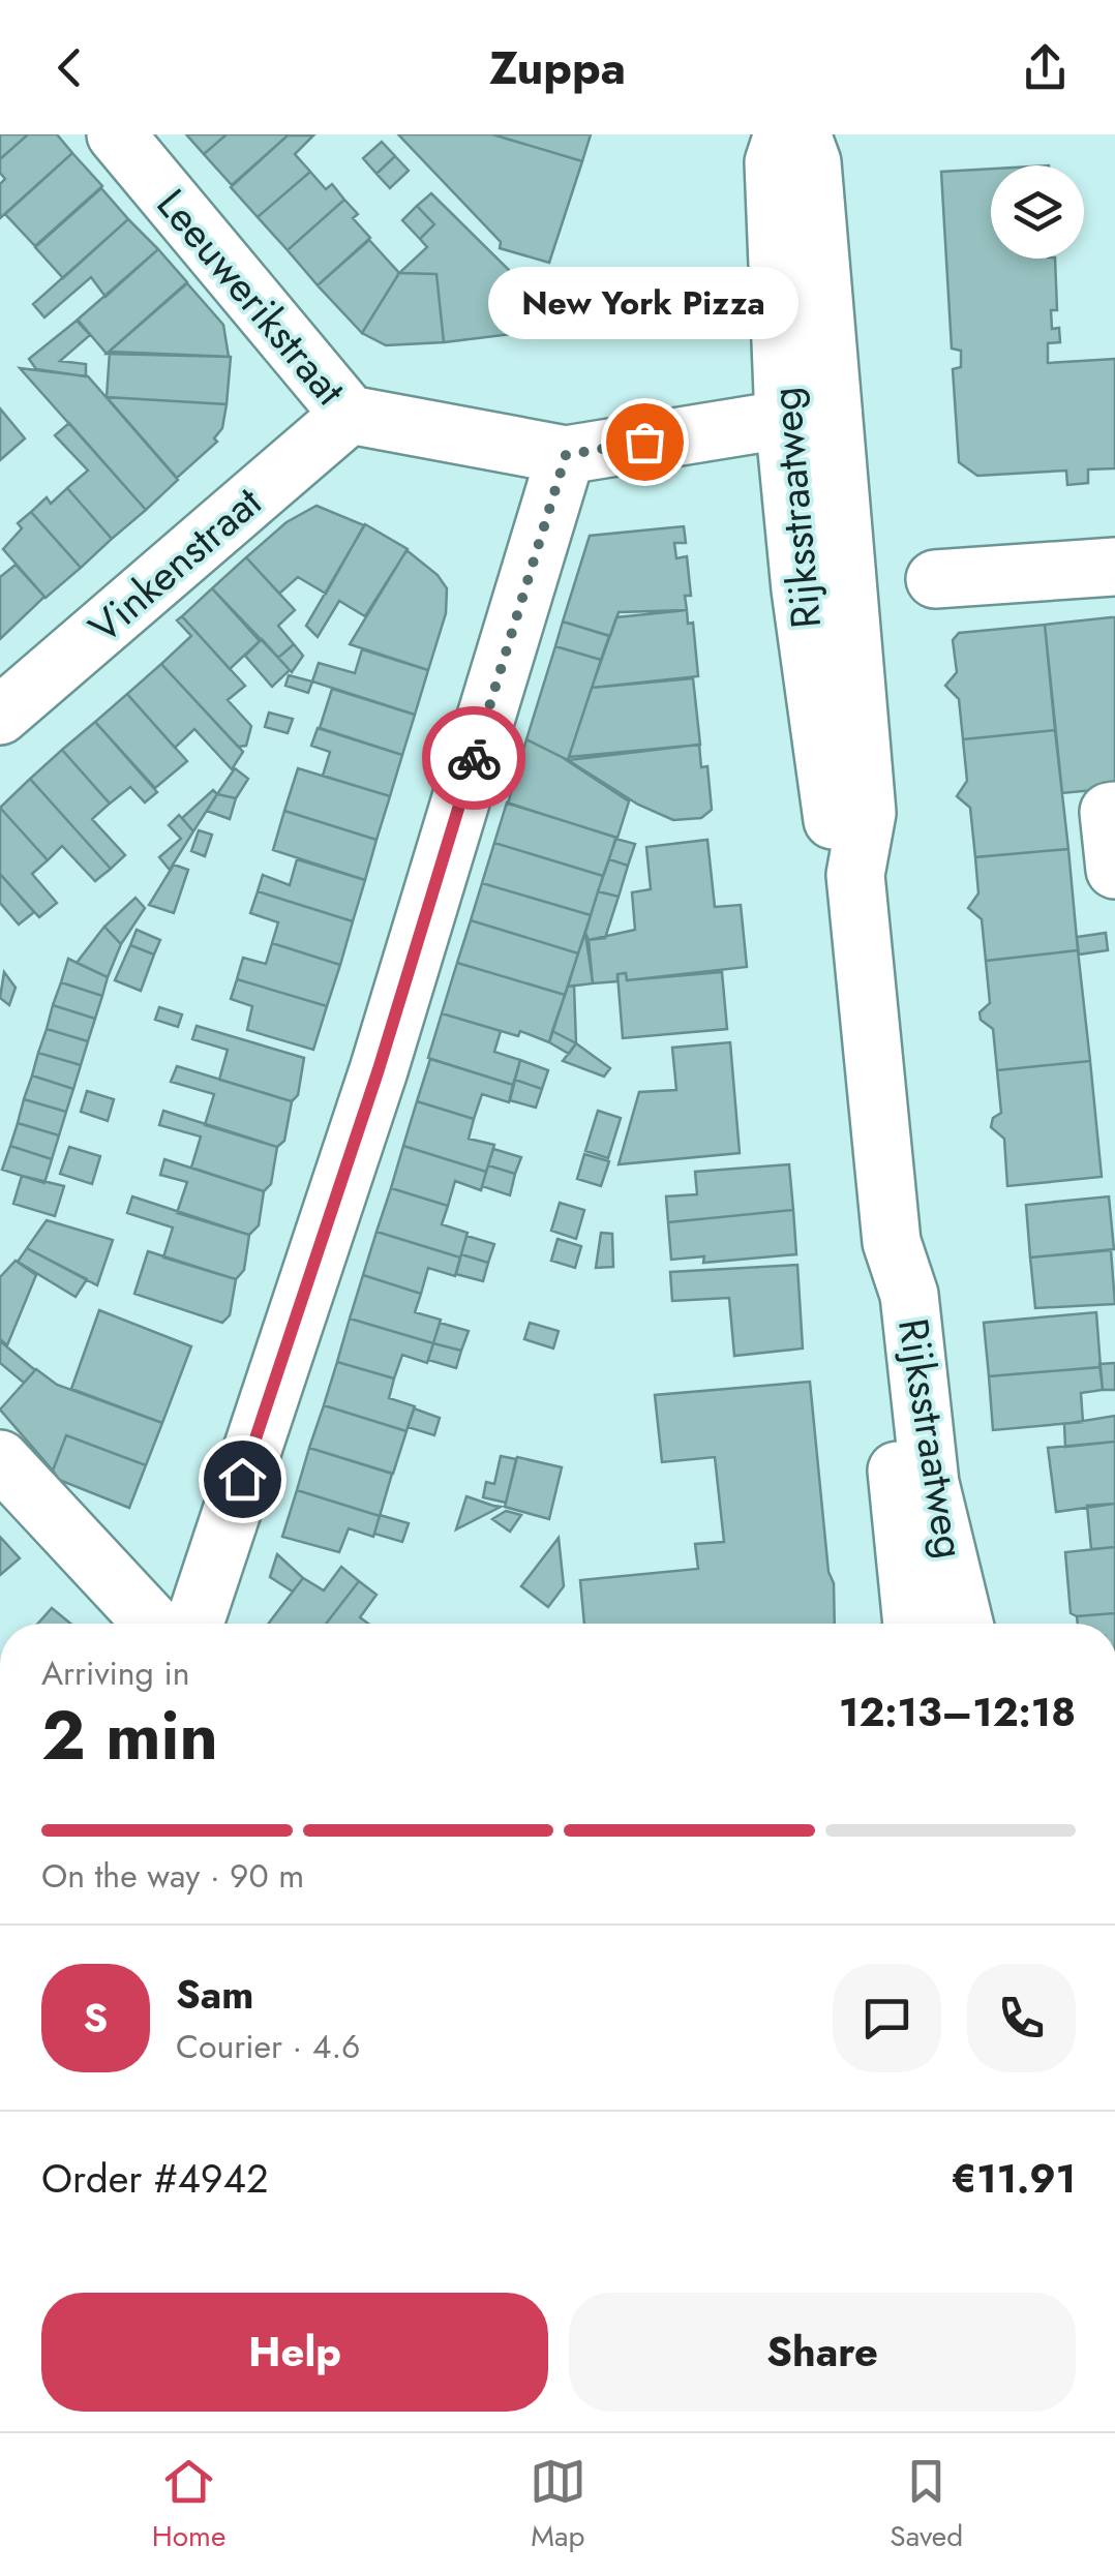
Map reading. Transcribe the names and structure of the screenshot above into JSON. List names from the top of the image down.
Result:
{
  "streets": {
    "street": ["Leeuwerikstraat", "Rijksstraatweg", "Vinkenstraat"]
  },
  "crossings": [
    ["Leeuwerikstraat", "Rijksstraatweg"],
    ["Leeuwerikstraat", "Vinkenstraat"]
  ],
  "places": ["New York Pizza"],
  "page": {
    "header": "Zuppa",
    "bubble": "New York Pizza",
    "heading": ["2 min", "Arriving in", "12:13–12:18"],
    "panel": [
      "Sam",
      "Courier · 4.6",
      "Order #4942",
      "€11.91"
    ],
    "bar": "On the way · 90 m",
    "round": "S",
    "buttons": ["Help", "Share"],
    "tabs": ["Home", "Map", "Saved"]
  }
}
